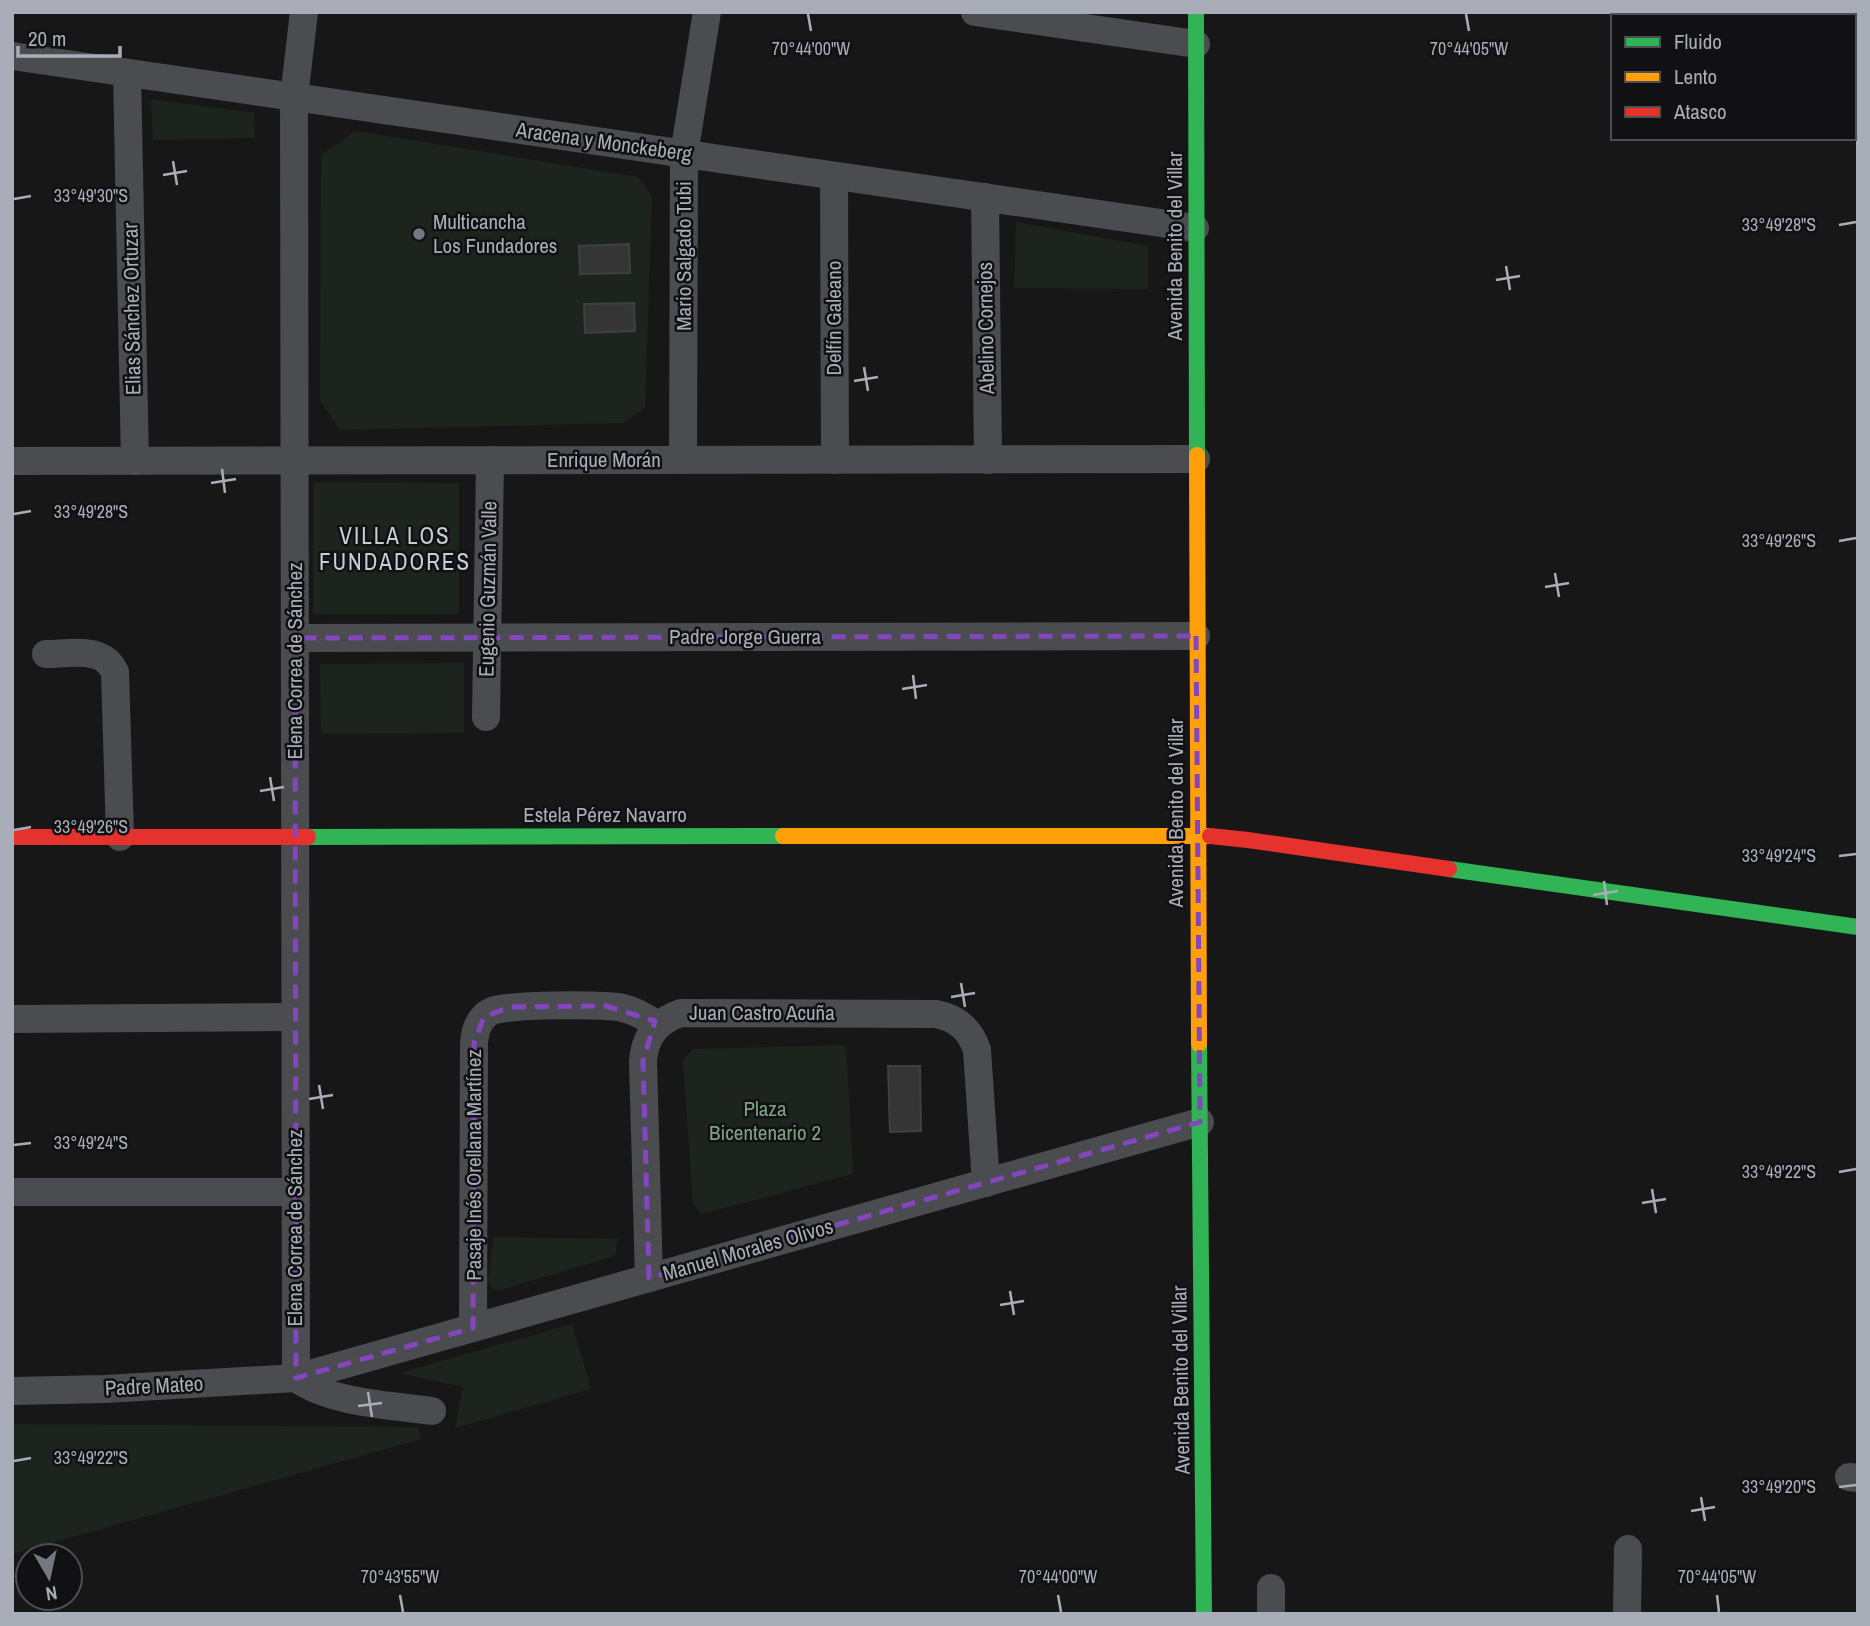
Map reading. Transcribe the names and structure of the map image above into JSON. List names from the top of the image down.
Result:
{
  "streets": {
    "street": [
      "Aracena y Monckeberg",
      "Avenida Benito del Villar",
      "Mario Salgado Tubi",
      "Elias Sánchez Ortuzar",
      "Delfín Galeano",
      "Abelino Cornejos",
      "Enrique Morán",
      "Eugenio Guzmán Valle",
      "Padre Jorge Guerra",
      "Elena Correa de Sánchez",
      "Estela Pérez Navarro",
      "Juan Castro Acuña",
      "Pasaje Inés Orellana Martínez",
      "Manuel Morales Olivos",
      "Padre Mateo"
    ]
  },
  "crossings": [
    ["Aracena y Monckeberg", "Avenida Benito del Villar"],
    ["Aracena y Monckeberg", "Mario Salgado Tubi"],
    ["Aracena y Monckeberg", "Elias Sánchez Ortuzar"],
    ["Aracena y Monckeberg", "Delfín Galeano"],
    ["Aracena y Monckeberg", "Abelino Cornejos"],
    ["Aracena y Monckeberg", "Elena Correa de Sánchez"],
    ["Avenida Benito del Villar", "Enrique Morán"],
    ["Avenida Benito del Villar", "Padre Jorge Guerra"],
    ["Avenida Benito del Villar", "Estela Pérez Navarro"],
    ["Avenida Benito del Villar", "Manuel Morales Olivos"],
    ["Mario Salgado Tubi", "Enrique Morán"],
    ["Elias Sánchez Ortuzar", "Enrique Morán"],
    ["Delfín Galeano", "Enrique Morán"],
    ["Abelino Cornejos", "Enrique Morán"],
    ["Enrique Morán", "Eugenio Guzmán Valle"],
    ["Enrique Morán", "Elena Correa de Sánchez"],
    ["Eugenio Guzmán Valle", "Padre Jorge Guerra"],
    ["Padre Jorge Guerra", "Elena Correa de Sánchez"],
    ["Elena Correa de Sánchez", "Estela Pérez Navarro"],
    ["Elena Correa de Sánchez", "Manuel Morales Olivos"],
    ["Elena Correa de Sánchez", "Padre Mateo"],
    ["Juan Castro Acuña", "Pasaje Inés Orellana Martínez"],
    ["Juan Castro Acuña", "Manuel Morales Olivos"],
    ["Pasaje Inés Orellana Martínez", "Manuel Morales Olivos"],
    ["Manuel Morales Olivos", "Padre Mateo"]
  ],
  "districts": ["VILLA LOS FUNDADORES"],
  "parks": ["Plaza Bicentenario 2"],
  "places": ["Multicancha Los Fundadores"],
  "legend": ["Fluido", "Lento", "Atasco"],
  "scale_bar": "20 m",
  "north": "bottom",
  "coordinates": [
    "70°44'00\"W",
    "70°44'05\"W",
    "33°49'30\"S",
    "33°49'28\"S",
    "33°49'26\"S",
    "33°49'24\"S",
    "33°49'22\"S",
    "33°49'20\"S",
    "70°43'55\"W"
  ]
}
